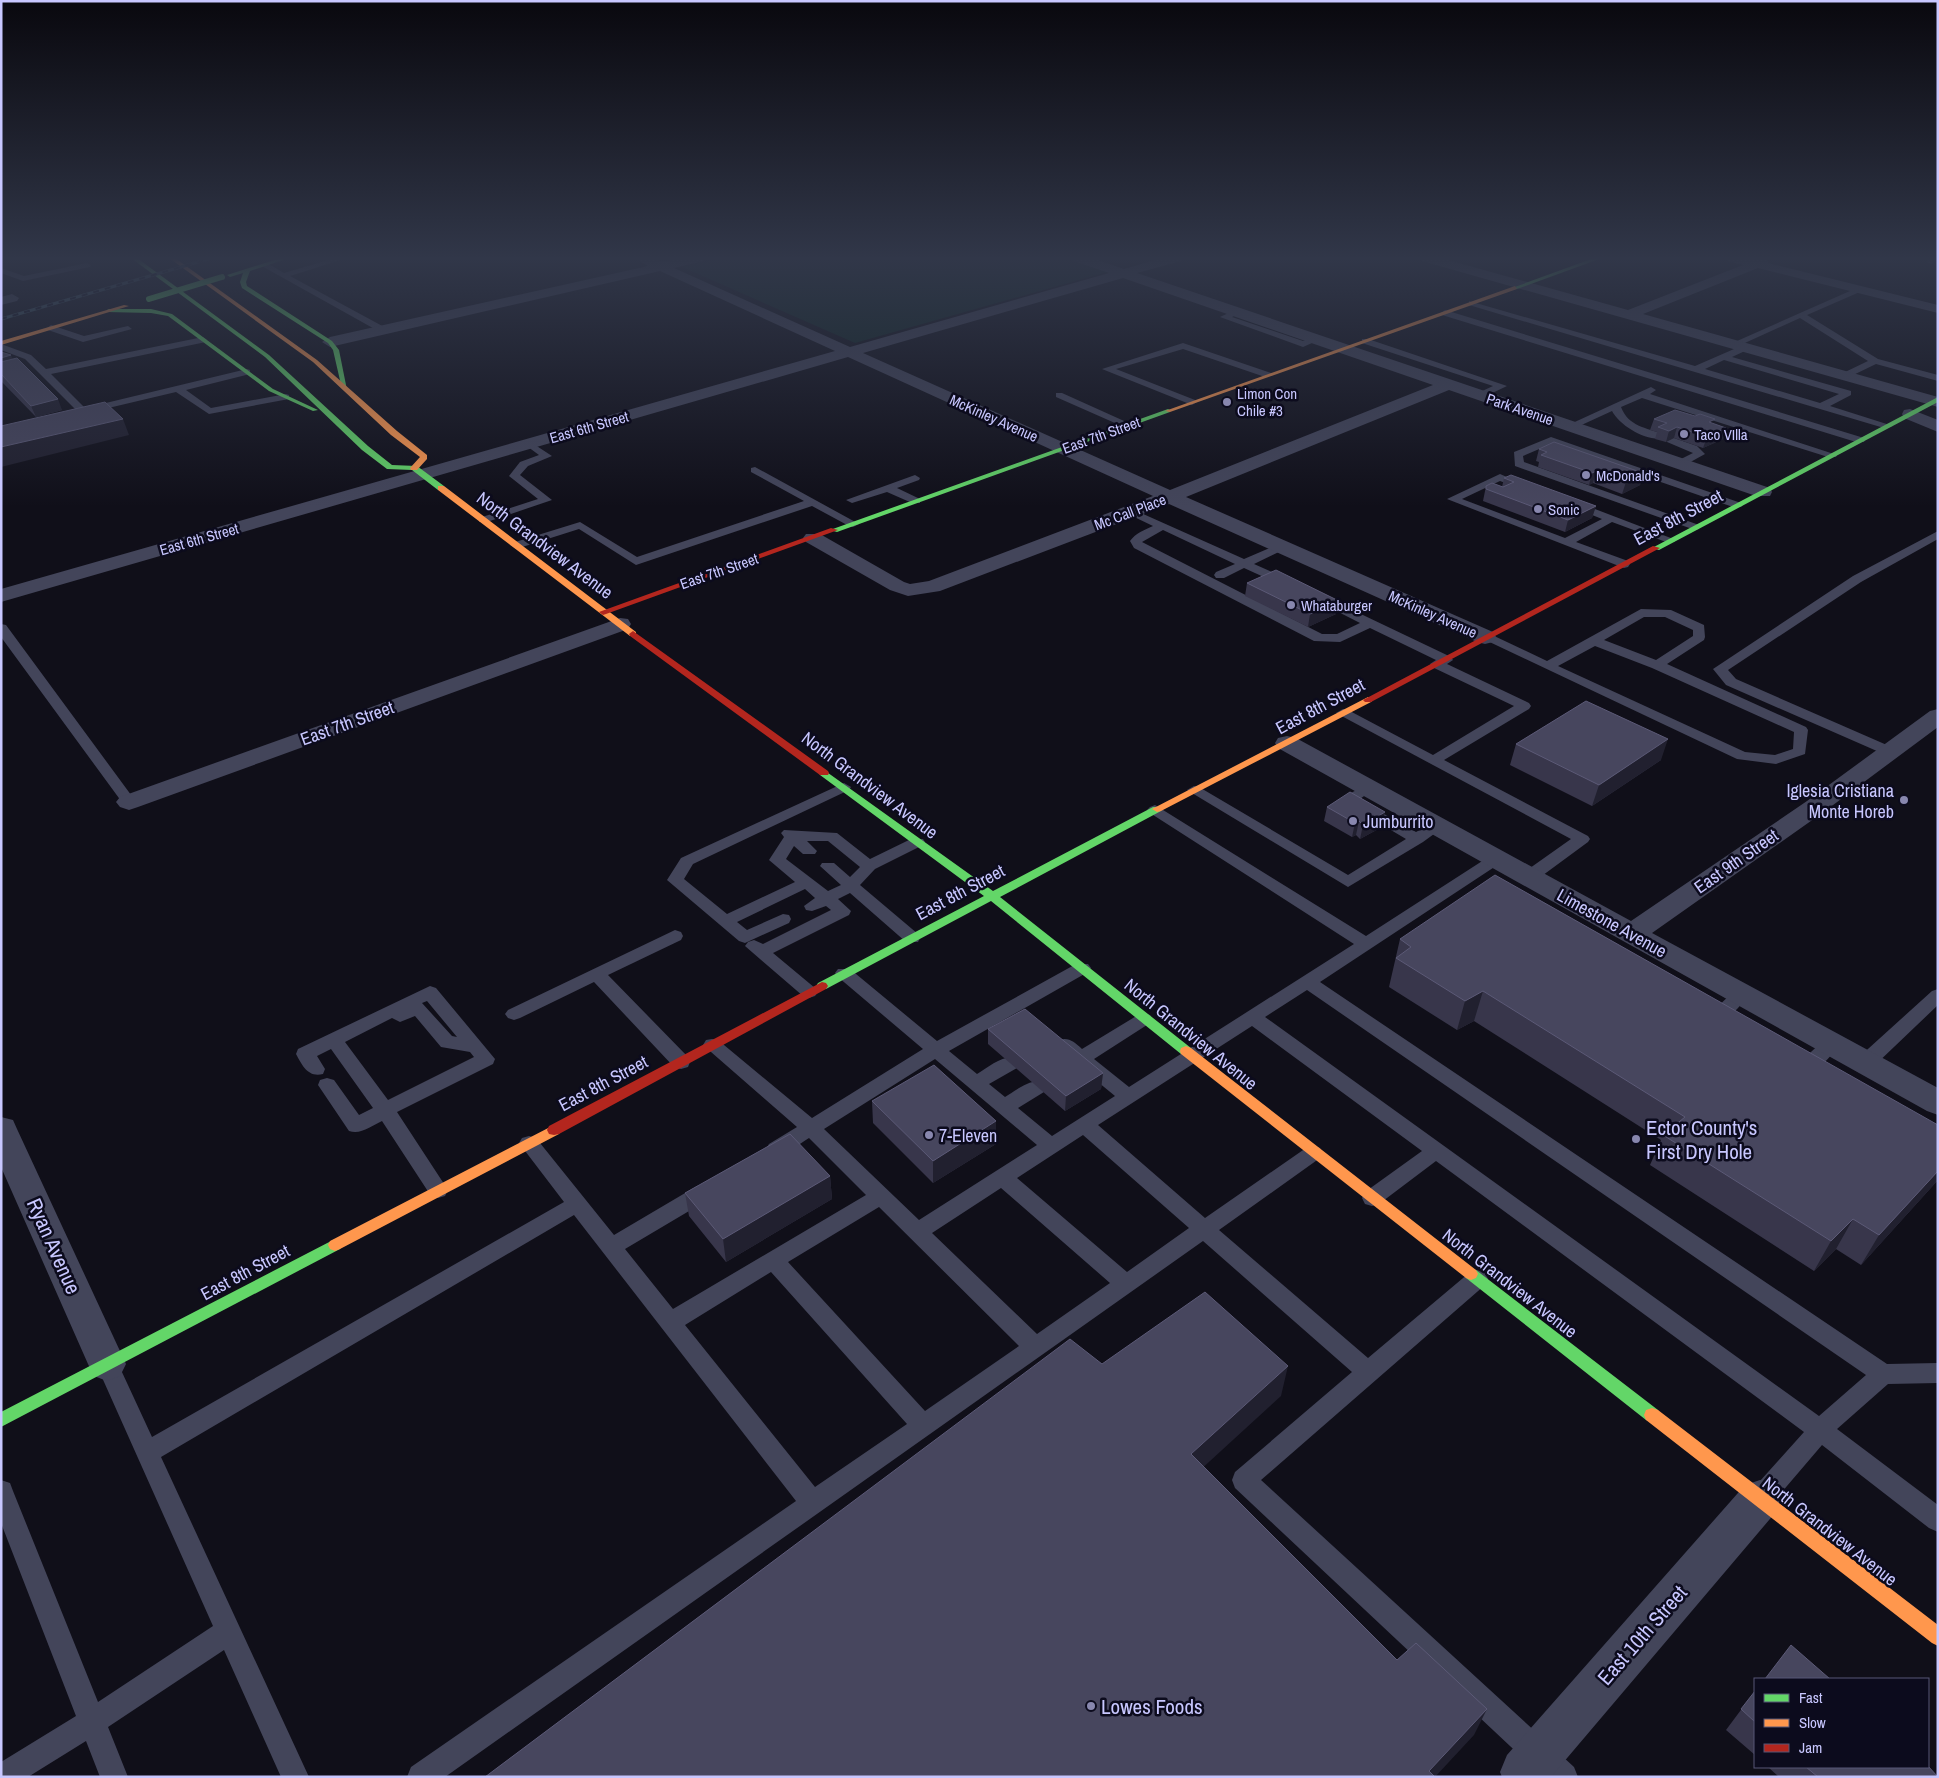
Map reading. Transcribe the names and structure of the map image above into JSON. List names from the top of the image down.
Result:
{
  "streets": {
    "main road": ["East 7th Street", "East 8th Street", "North Grandview Avenue"],
    "street": [
      "Park Avenue",
      "McKinley Avenue",
      "East 6th Street",
      "Mc Call Place",
      "East 9th Street",
      "Limestone Avenue",
      "Ryan Avenue",
      "East 10th Street"
    ]
  },
  "crossings": [
    ["Park Avenue", "East 7th Street"],
    ["Park Avenue", "Mc Call Place"],
    ["Park Avenue", "East 8th Street"],
    ["McKinley Avenue", "East 6th Street"],
    ["McKinley Avenue", "East 7th Street"],
    ["McKinley Avenue", "Mc Call Place"],
    ["McKinley Avenue", "East 8th Street"],
    ["East 6th Street", "North Grandview Avenue"],
    ["East 7th Street", "Mc Call Place"],
    ["East 7th Street", "North Grandview Avenue"],
    ["East 8th Street", "North Grandview Avenue"],
    ["East 8th Street", "Limestone Avenue"],
    ["East 8th Street", "Ryan Avenue"],
    ["North Grandview Avenue", "East 10th Street"],
    ["East 9th Street", "Limestone Avenue"]
  ],
  "places": [
    "Limon Con Chile #3",
    "Taco VIlla",
    "McDonald's",
    "Sonic",
    "Whataburger",
    "Iglesia Cristiana Monte Horeb",
    "Jumburrito",
    "7-Eleven",
    "Ector County's First Dry Hole",
    "Lowes Foods"
  ],
  "legend": ["Fast", "Slow", "Jam"]
}
